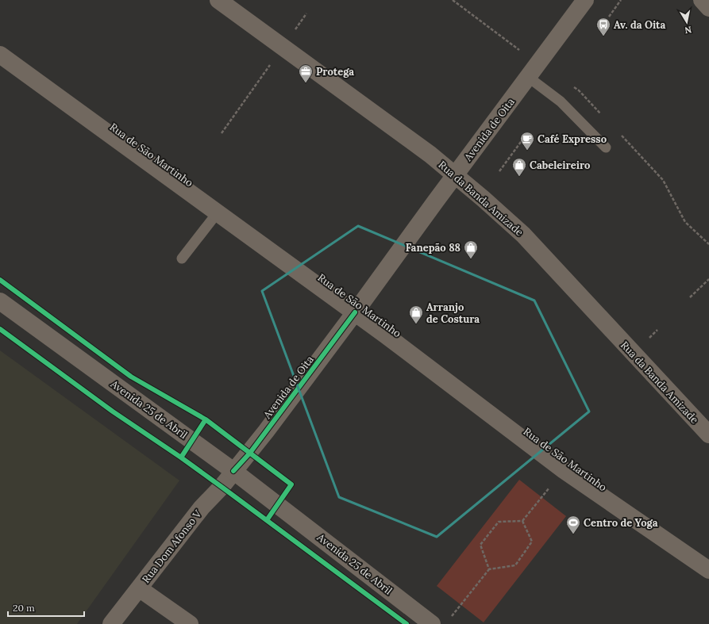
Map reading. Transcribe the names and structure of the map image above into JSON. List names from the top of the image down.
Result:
{
  "streets": {
    "street": [
      "Avenida de Oita",
      "Rua de São Martinho",
      "Rua da Banda Amizade",
      "Avenida 25 de Abril",
      "Rua Dom Afonso V"
    ]
  },
  "crossings": [
    ["Avenida de Oita", "Rua de São Martinho"],
    ["Avenida de Oita", "Rua da Banda Amizade"],
    ["Avenida de Oita", "Avenida 25 de Abril"],
    ["Avenida de Oita", "Rua Dom Afonso V"],
    ["Avenida 25 de Abril", "Rua Dom Afonso V"]
  ],
  "places": {
    "bus stop": ["Av. da Oita"],
    "office": ["Protega"],
    "cafe": ["Café Expresso"],
    "shop": ["Cabeleireiro", "Fanepão 88", "Arranjo de Costura"],
    "sports": ["Centro de Yoga"]
  },
  "scale_bar": "20 m",
  "north": "bottom"
}
